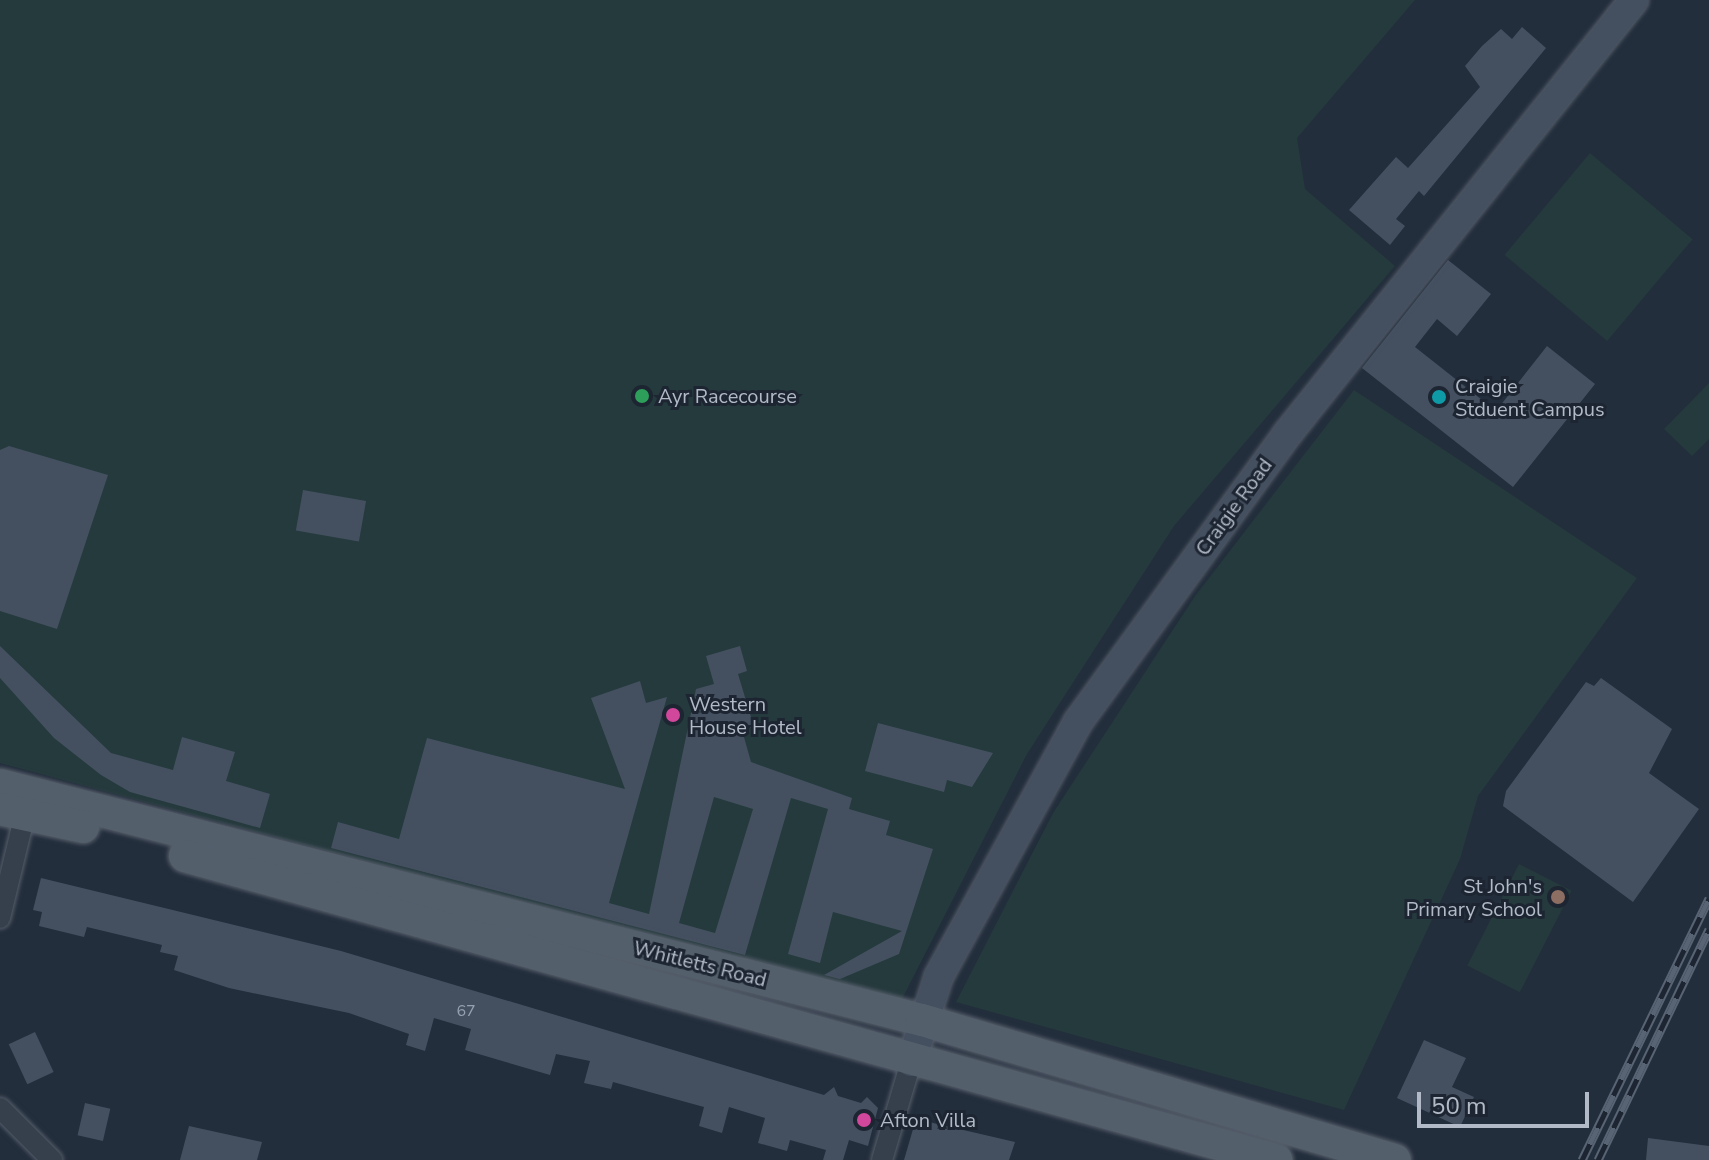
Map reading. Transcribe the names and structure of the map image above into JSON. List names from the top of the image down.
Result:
{
  "streets": {
    "main road": ["Craigie Road", "Whitletts Road"]
  },
  "crossings": [
    ["Craigie Road", "Whitletts Road"]
  ],
  "places": [
    "Ayr Racecourse",
    "Craigie Stduent Campus",
    "Western House Hotel",
    "St John's Primary School",
    "Afton Villa"
  ],
  "house_numbers": ["67"],
  "scale_bar": "50 m"
}
